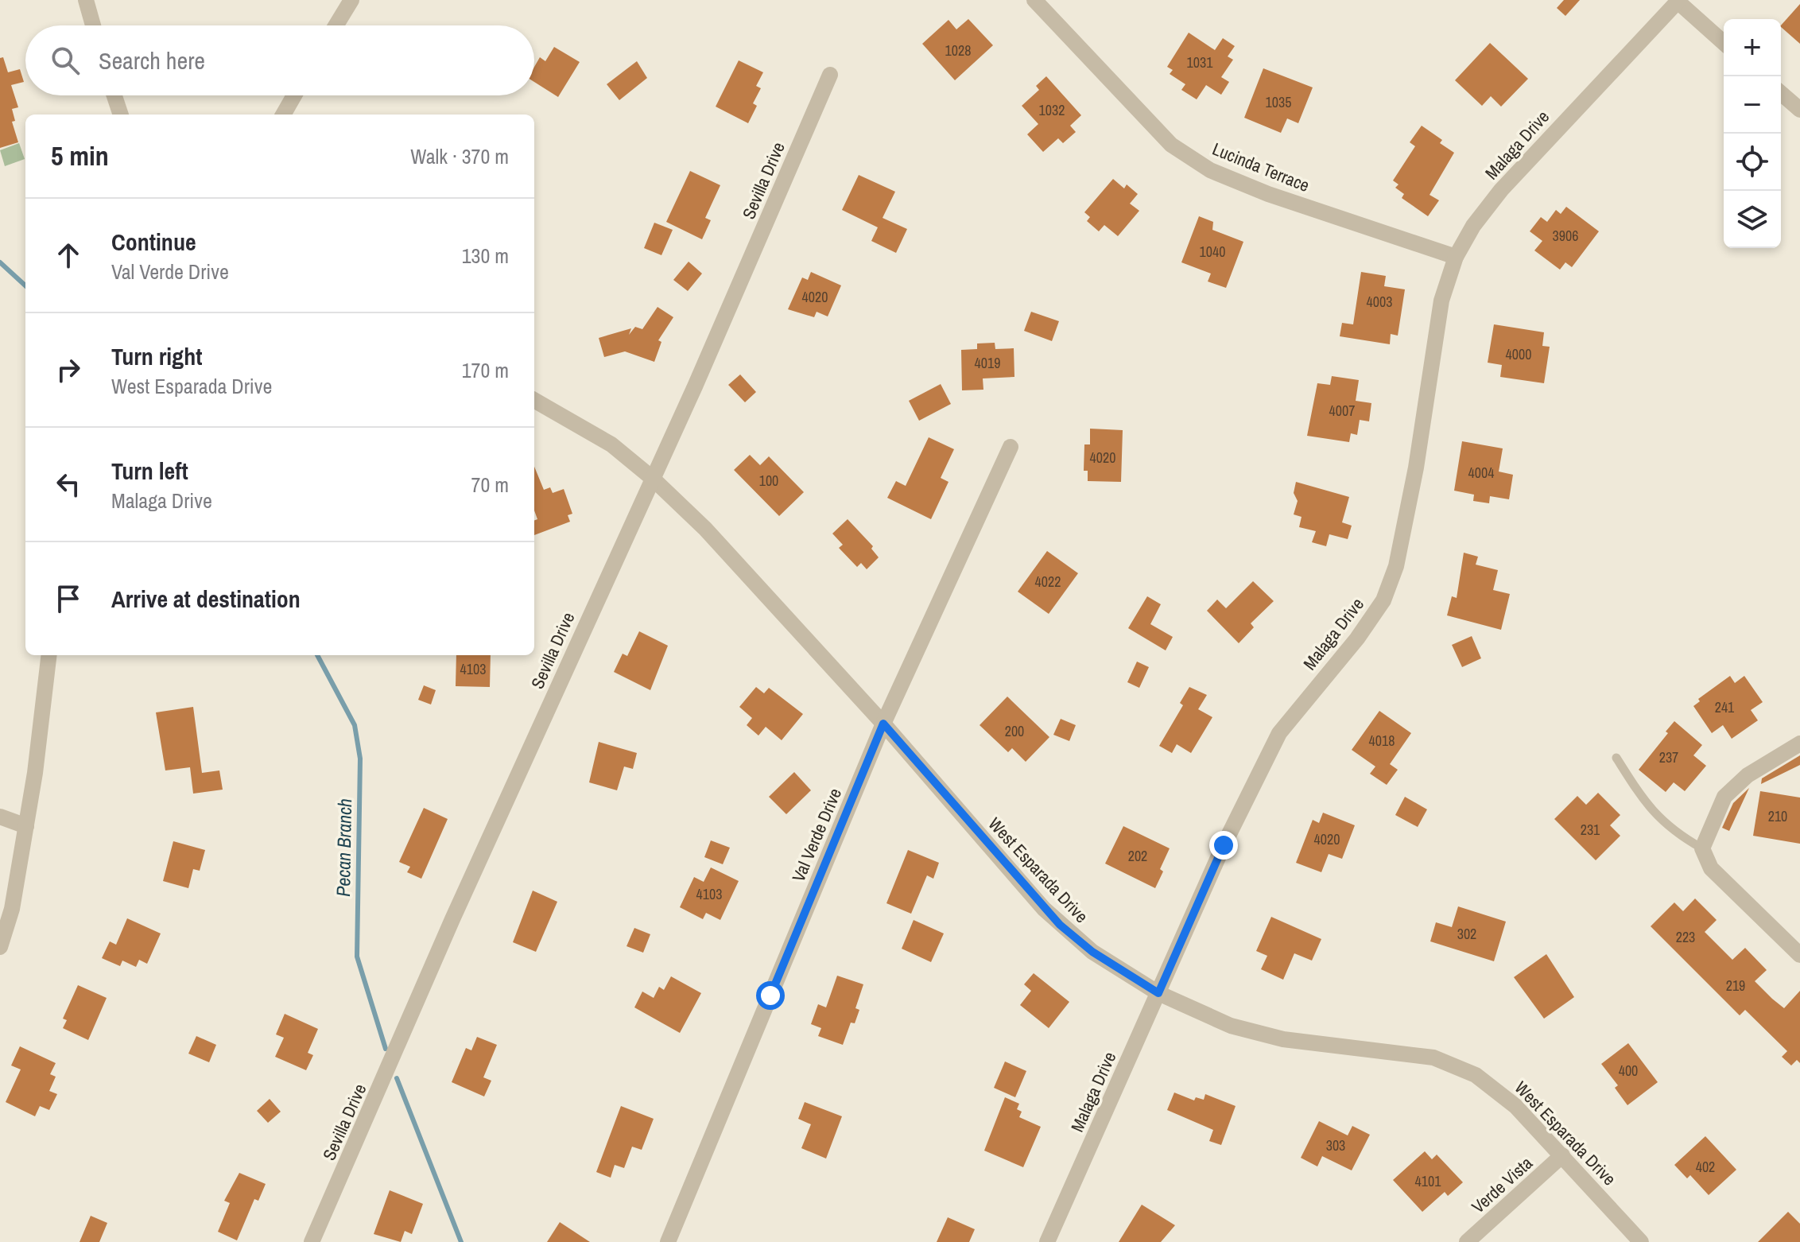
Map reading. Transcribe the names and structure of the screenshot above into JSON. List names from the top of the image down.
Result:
{
  "streets": {
    "street": [
      "Malaga Drive",
      "Lucinda Terrace",
      "Sevilla Drive",
      "Val Verde Drive",
      "West Esparada Drive",
      "Verde Vista"
    ]
  },
  "crossings": [
    ["Malaga Drive", "Lucinda Terrace"],
    ["Malaga Drive", "West Esparada Drive"],
    ["Sevilla Drive", "West Esparada Drive"],
    ["Val Verde Drive", "West Esparada Drive"],
    ["West Esparada Drive", "Verde Vista"]
  ],
  "water": ["Pecan Branch"],
  "house_numbers": [
    "1028",
    "1031",
    "1035",
    "1032",
    "3906",
    "1040",
    "4020",
    "4003",
    "4000",
    "4019",
    "4007",
    "4020",
    "4004",
    "100",
    "4022",
    "4103",
    "241",
    "200",
    "4018",
    "237",
    "210",
    "231",
    "4020",
    "202",
    "4103",
    "302",
    "223",
    "219",
    "400",
    "303",
    "402",
    "4101"
  ],
  "page": {
    "map_buttons": ["+", "−"],
    "search": "Search here",
    "heading": ["5 min", "Walk · 370 m"],
    "list": [
      ["Continue", "Val Verde Drive", "130 m"],
      ["Turn right", "West Esparada Drive", "170 m"],
      ["Turn left", "Malaga Drive", "70 m"],
      "Arrive at destination"
    ]
  }
}
